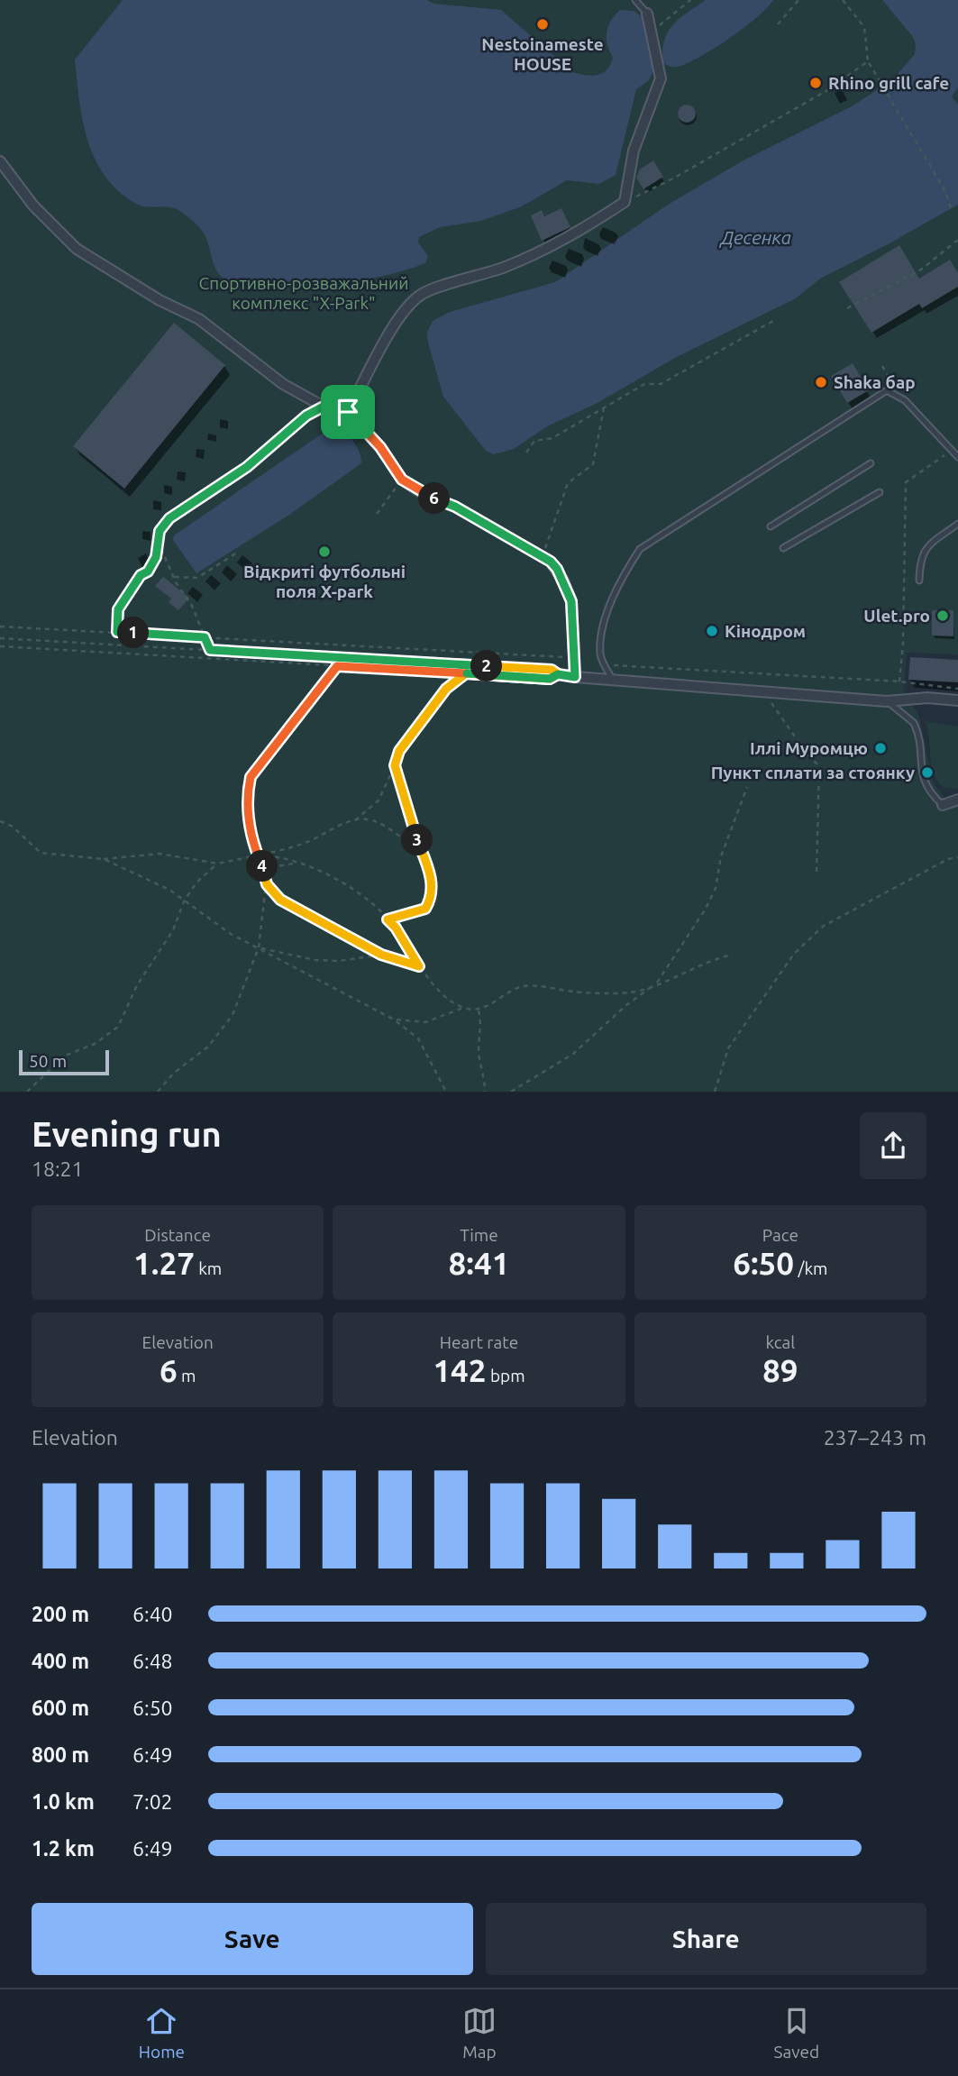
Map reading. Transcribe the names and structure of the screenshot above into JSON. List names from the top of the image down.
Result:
{
  "water": ["Десенка"],
  "parks": ["Спортивно-розважальний комплекс \"Х-Park\""],
  "places": [
    "Nestoinameste HOUSE",
    "Rhino grill cafe",
    "Shaka бар",
    "Відкриті футбольні поля X-park",
    "Ulet.pro",
    "Кінодром",
    "Іллі Муромцю",
    "Пункт сплати за стоянку"
  ],
  "scale_bar": "50 m",
  "page": {
    "pins": [
      "6",
      "1",
      "2",
      "3",
      "4"
    ],
    "scale": "50 m",
    "heading": ["Evening run", "18:21"],
    "stats": [
      ["Distance", "1.27 km"],
      ["Time", "8:41"],
      ["Pace", "6:50 /km"],
      ["Elevation", "6 m"],
      ["Heart rate", "142 bpm"],
      ["kcal", "89"]
    ],
    "chart": ["Elevation", "237–243 m"],
    "list": [
      {
        "name": "200 m",
        "note": "6:40"
      },
      {
        "name": "400 m",
        "note": "6:48"
      },
      {
        "name": "600 m",
        "note": "6:50"
      },
      {
        "name": "800 m",
        "note": "6:49"
      },
      {
        "name": "1.0 km",
        "note": "7:02"
      },
      {
        "name": "1.2 km",
        "note": "6:49"
      }
    ],
    "buttons": ["Save", "Share"],
    "tabs": ["Home", "Map", "Saved"]
  }
}
